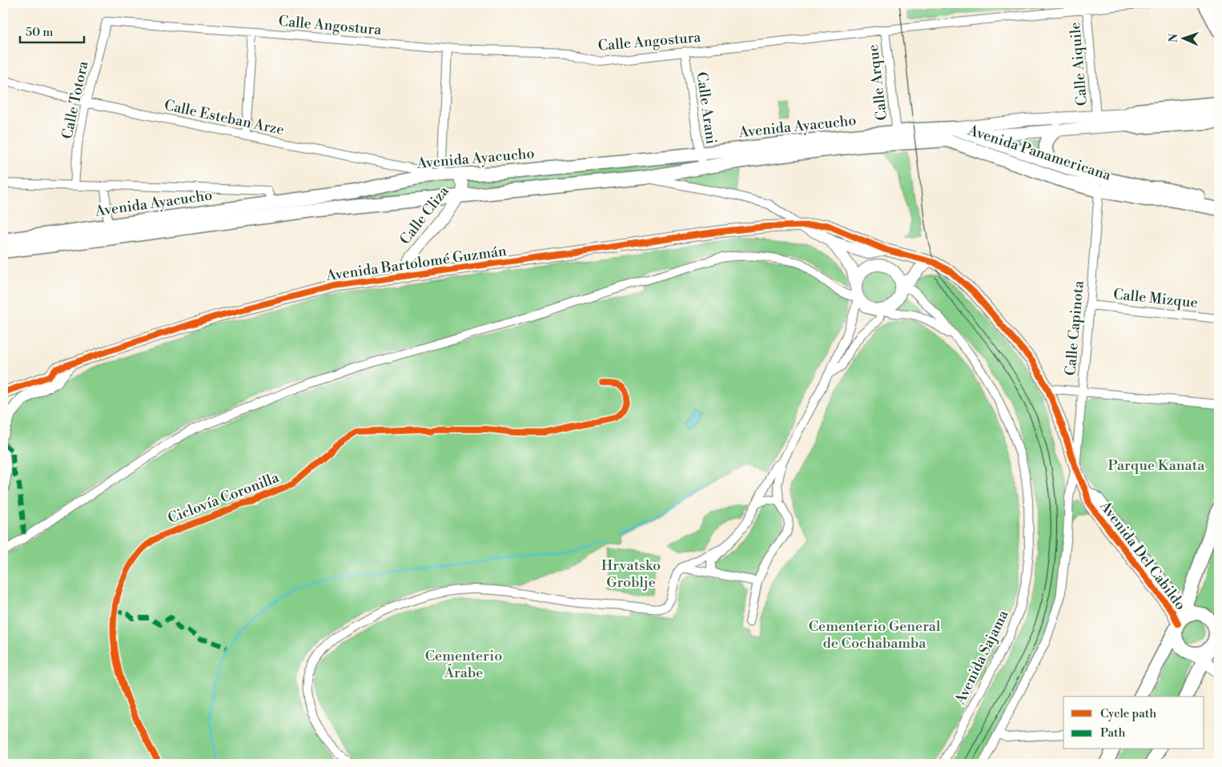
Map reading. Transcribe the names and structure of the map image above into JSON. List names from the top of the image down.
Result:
{
  "streets": {
    "main road": ["Avenida Ayacucho", "Avenida Panamericana"],
    "street": [
      "Calle Angostura",
      "Calle Aiquile",
      "Calle Arque",
      "Calle Totora",
      "Calle Arani",
      "Calle Esteban Arze",
      "Calle Cliza",
      "Avenida Bartolomé Guzmán",
      "Calle Mizque",
      "Calle Capinota",
      "Avenida Del Cabildo",
      "Avenida Sajama"
    ],
    "cycle path": ["Ciclovía Coronilla"]
  },
  "crossings": [
    ["Calle Angostura", "Calle Aiquile"],
    ["Calle Angostura", "Calle Arque"],
    ["Calle Angostura", "Calle Totora"],
    ["Calle Angostura", "Calle Arani"],
    ["Calle Arque", "Avenida Ayacucho"],
    ["Calle Totora", "Calle Esteban Arze"],
    ["Calle Arani", "Avenida Ayacucho"],
    ["Calle Esteban Arze", "Avenida Ayacucho"],
    ["Avenida Ayacucho", "Avenida Panamericana"],
    ["Avenida Ayacucho", "Calle Cliza"],
    ["Avenida Panamericana", "Calle Capinota"],
    ["Calle Cliza", "Avenida Bartolomé Guzmán"],
    ["Avenida Bartolomé Guzmán", "Avenida Del Cabildo"],
    ["Avenida Bartolomé Guzmán", "Avenida Sajama"],
    ["Calle Mizque", "Calle Capinota"],
    ["Calle Capinota", "Avenida Del Cabildo"]
  ],
  "parks": [
    "Parque Kanata",
    "Hrvatsko Groblje",
    "Cementerio General de Cochabamba",
    "Cementerio Árabe"
  ],
  "legend": ["Cycle path", "Path"],
  "scale_bar": "50 m",
  "north": "left"
}
